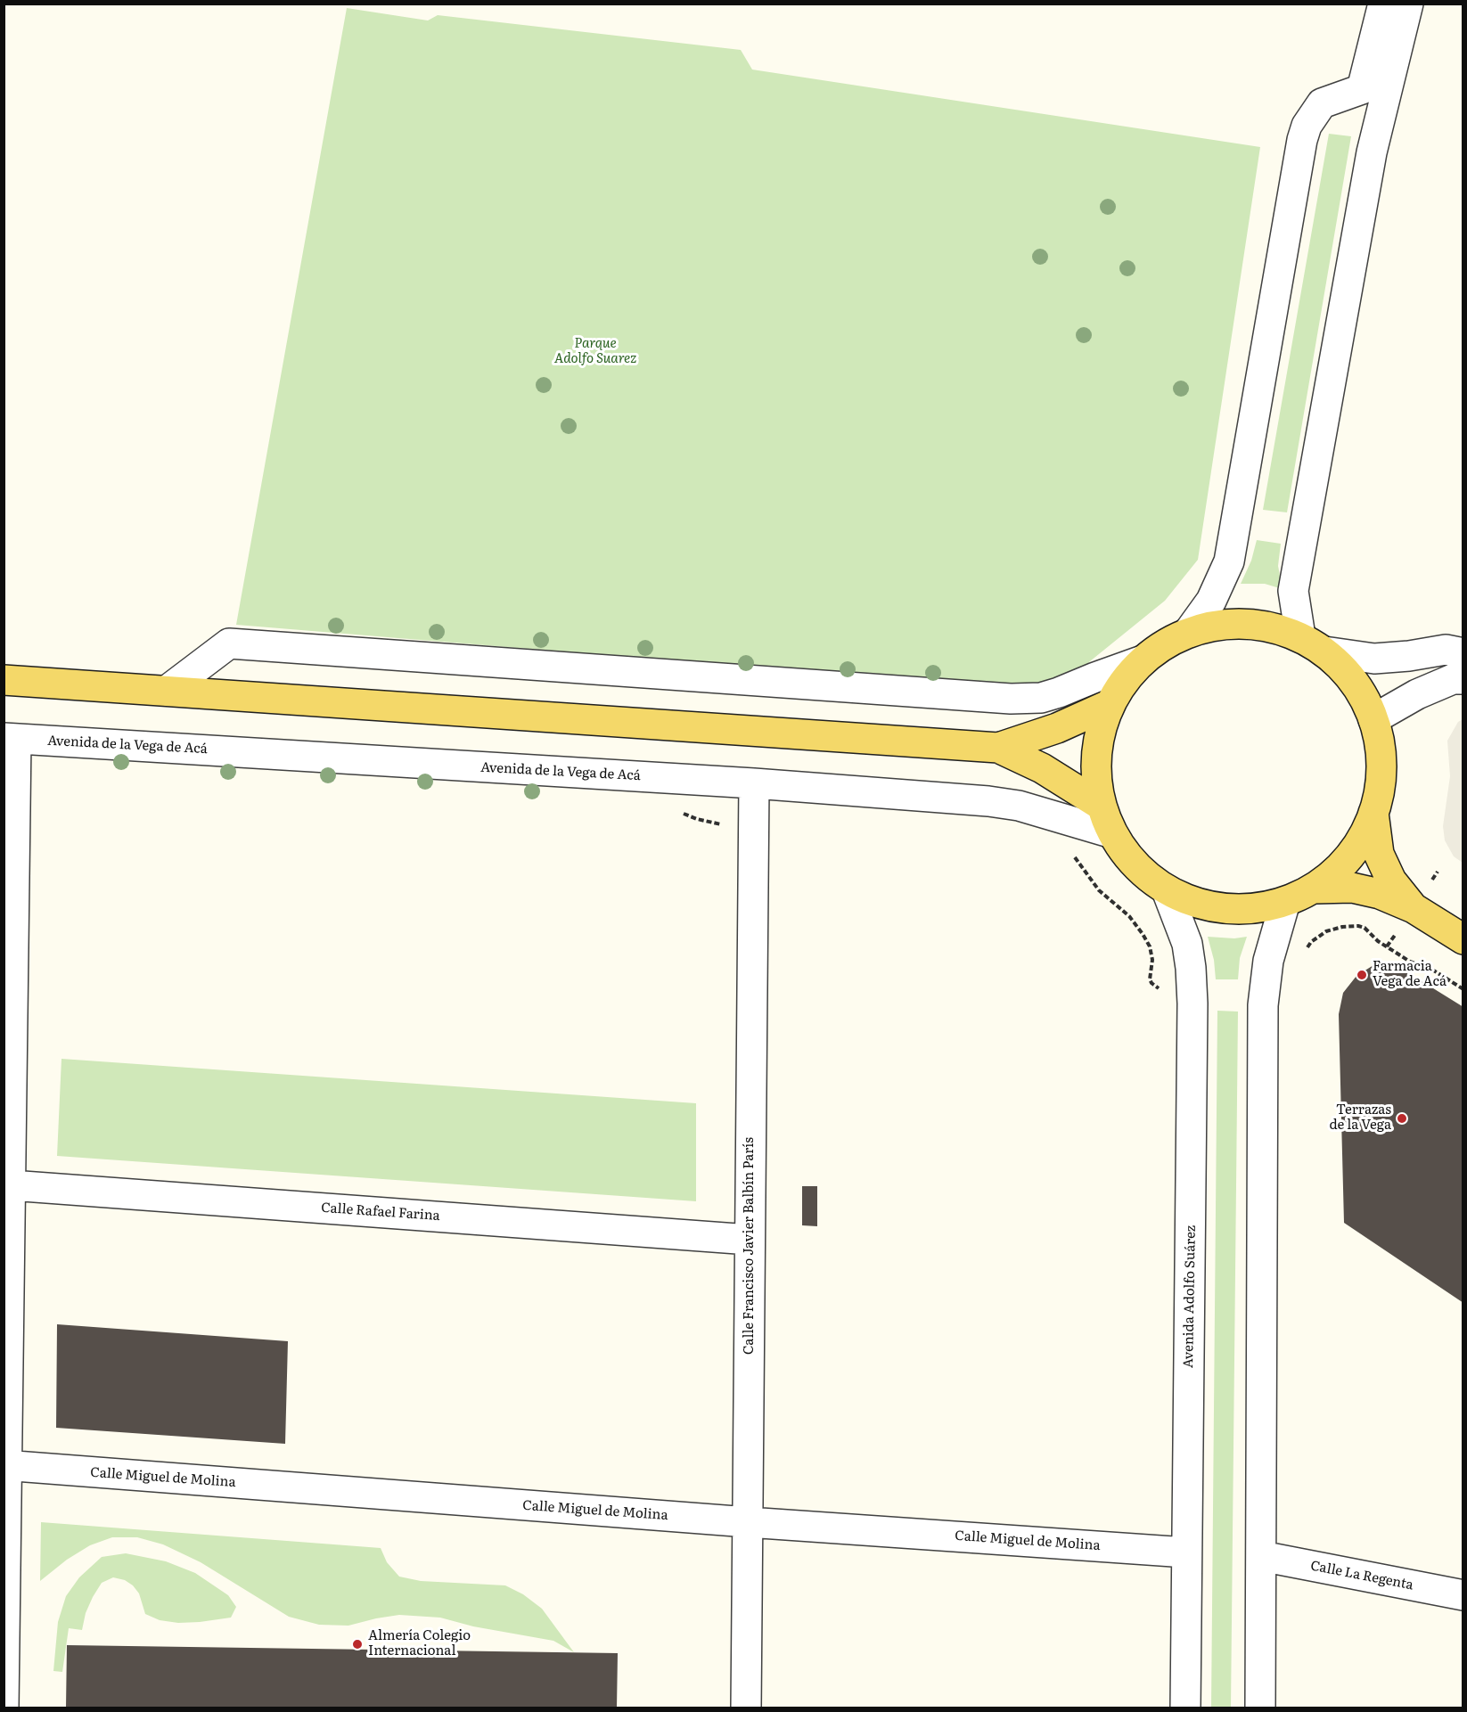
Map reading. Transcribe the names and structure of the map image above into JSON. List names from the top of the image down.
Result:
{
  "streets": {
    "street": [
      "Avenida de la Vega de Acá",
      "Calle Rafael Farina",
      "Calle Francisco Javier Balbín París",
      "Avenida Adolfo Suárez",
      "Calle Miguel de Molina",
      "Calle La Regenta"
    ]
  },
  "crossings": [
    ["Avenida de la Vega de Acá", "Calle Francisco Javier Balbín París"],
    ["Calle Rafael Farina", "Calle Francisco Javier Balbín París"],
    ["Calle Francisco Javier Balbín París", "Calle Miguel de Molina"],
    ["Avenida Adolfo Suárez", "Calle Miguel de Molina"]
  ],
  "parks": ["Parque Adolfo Suarez"],
  "places": ["Farmacia Vega de Acá", "Terrazas de la Vega", "Almería Colegio Internacional"]
}
